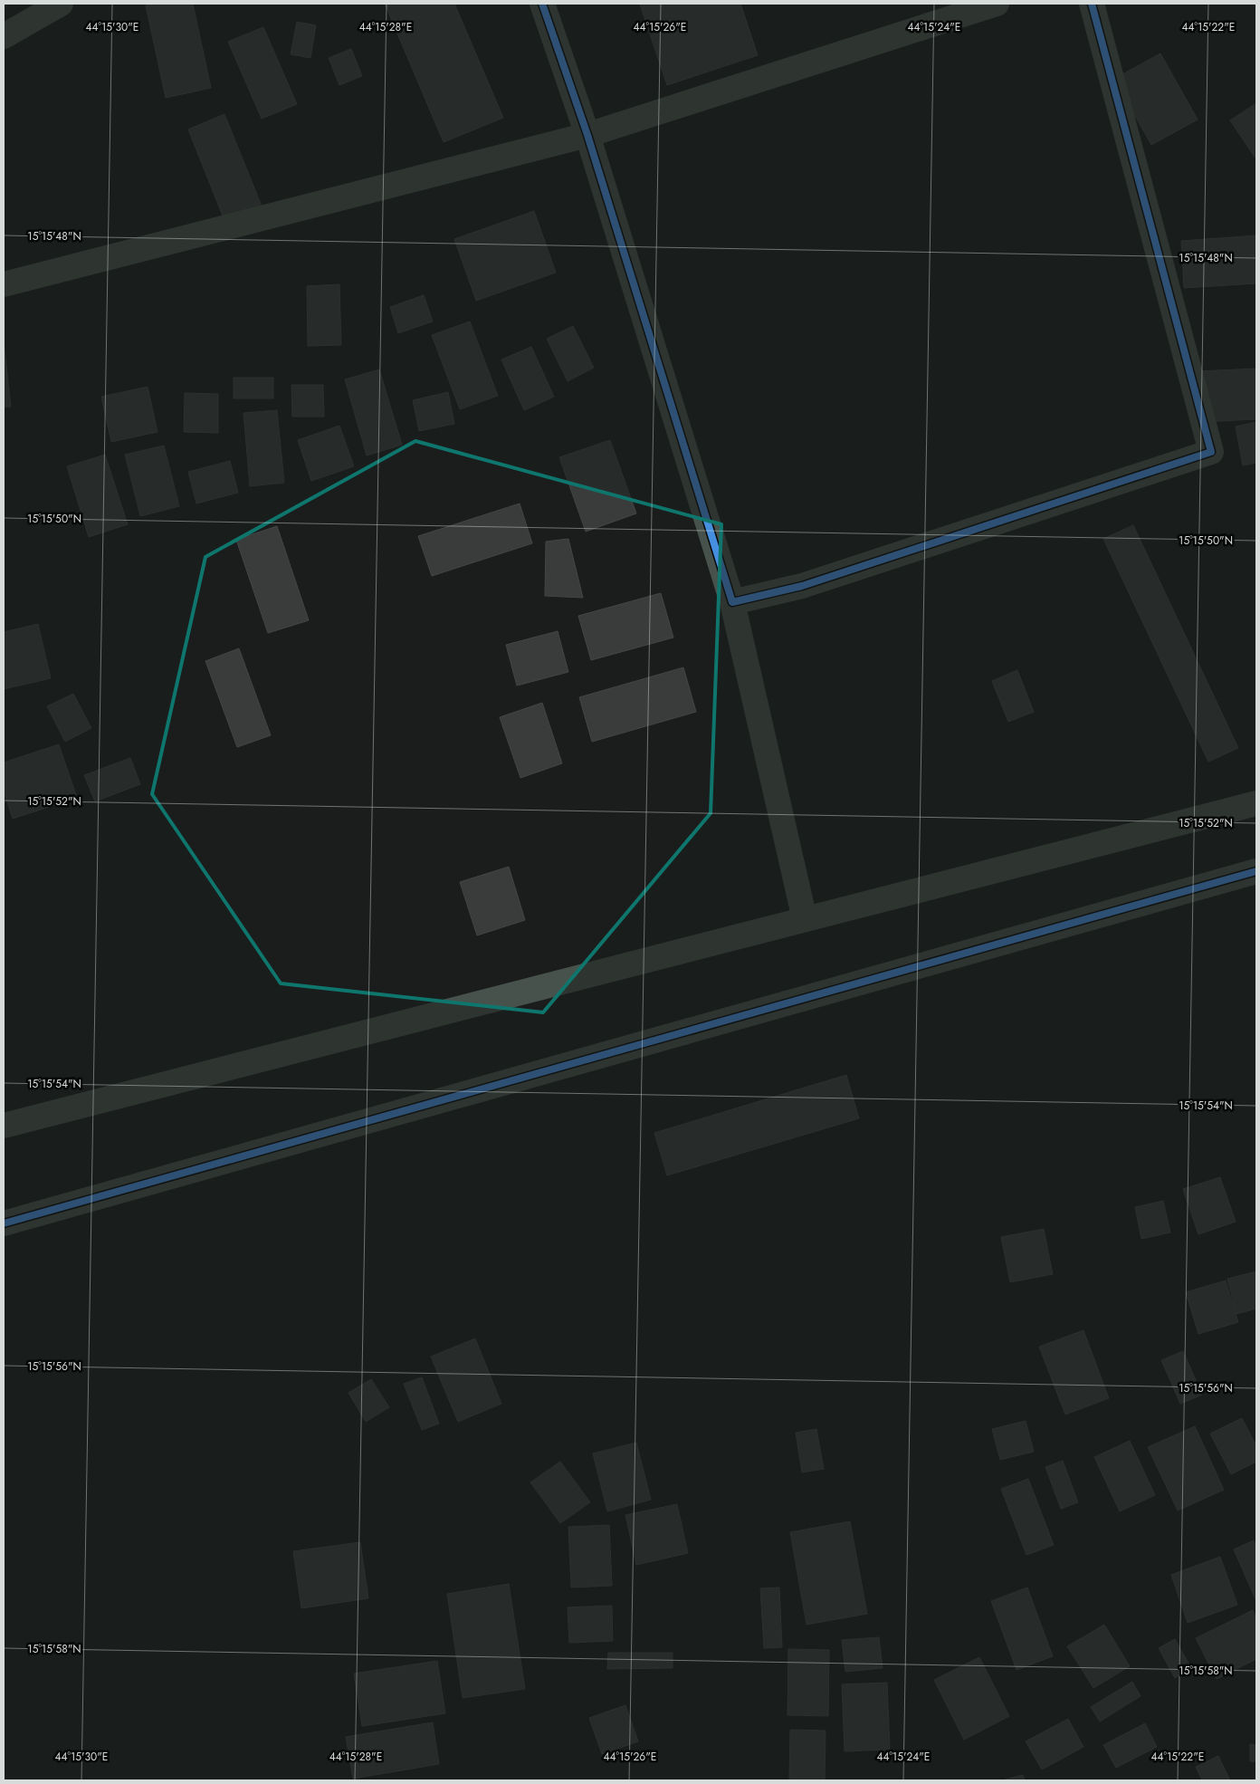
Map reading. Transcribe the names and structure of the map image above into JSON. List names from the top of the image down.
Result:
{
  "coordinates": [
    "44°15'30\"E",
    "44°15'28\"E",
    "44°15'26\"E",
    "44°15'24\"E",
    "44°15'22\"E",
    "15°15'48\"N",
    "15°15'50\"N",
    "15°15'52\"N",
    "15°15'54\"N",
    "15°15'56\"N",
    "15°15'58\"N"
  ]
}
